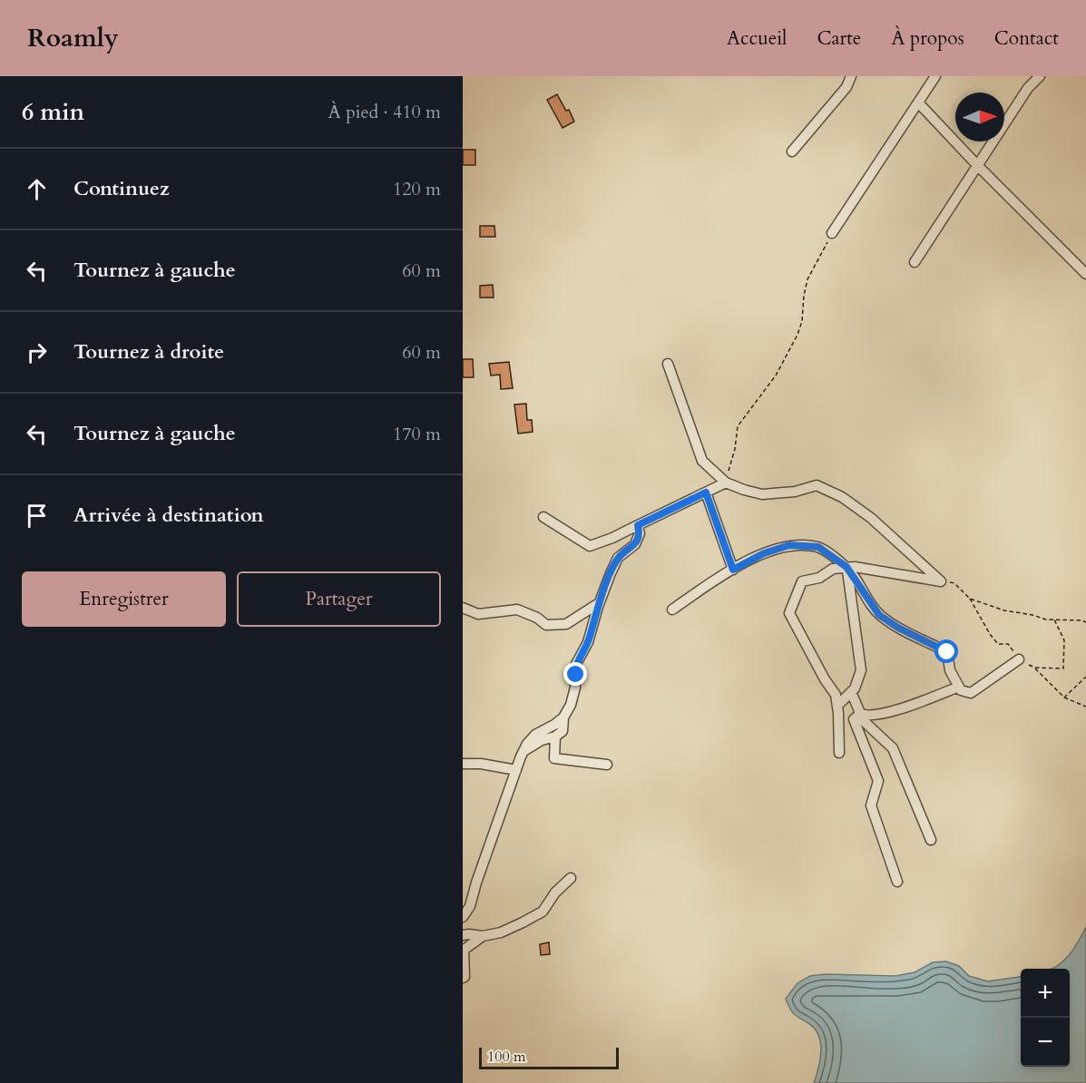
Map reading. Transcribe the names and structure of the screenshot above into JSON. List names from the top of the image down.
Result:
{
  "scale_bar": "100 m",
  "north": "right",
  "page": {
    "header": "Roamly",
    "nav": [
      "Accueil",
      "Carte",
      "À propos",
      "Contact"
    ],
    "heading": ["6 min", "À pied · 410 m"],
    "list": [
      ["Continuez", "120 m"],
      ["Tournez à gauche", "60 m"],
      ["Tournez à droite", "60 m"],
      ["Tournez à gauche", "170 m"],
      "Arrivée à destination"
    ],
    "buttons": ["Enregistrer", "Partager"],
    "map_buttons": ["+", "−"],
    "scale": "100 m"
  }
}
